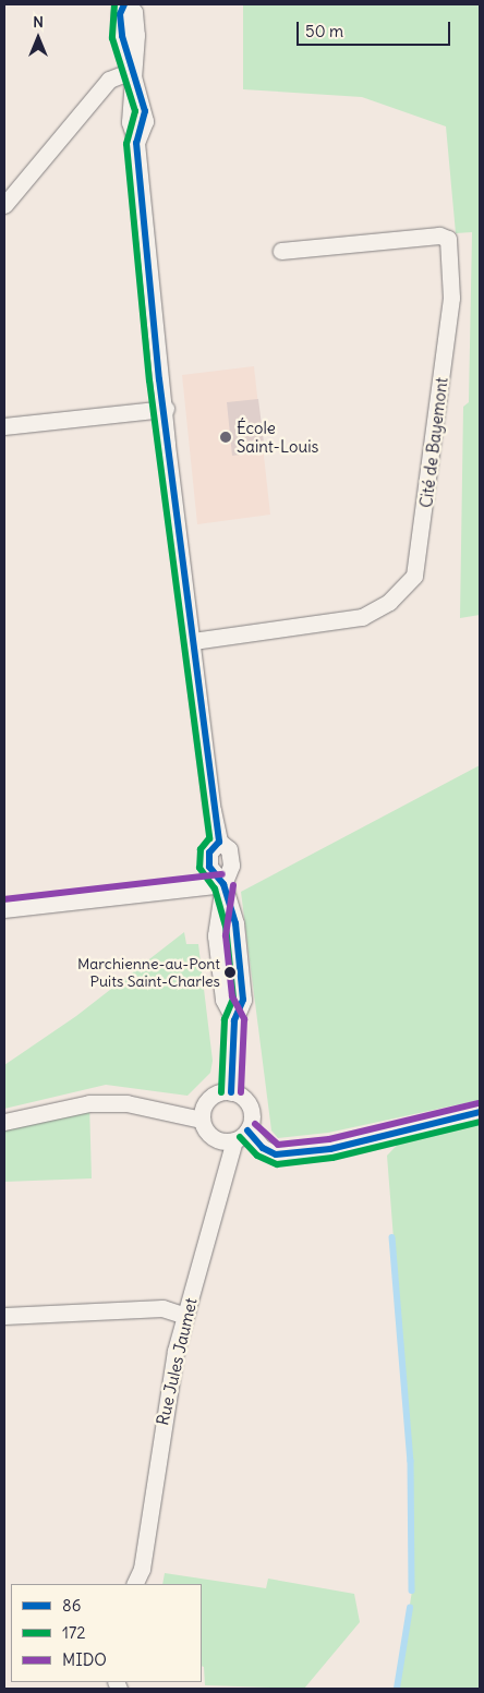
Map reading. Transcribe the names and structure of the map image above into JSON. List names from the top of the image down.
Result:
{
  "streets": {
    "street": ["Cité de Bayemont", "Rue Jules Jaumet"]
  },
  "places": ["École Saint-Louis", "Marchienne-au-Pont Puits Saint-Charles"],
  "lines": ["transit line 86", "transit line 172", "transit line MIDO"],
  "legend": ["86", "172", "MIDO"],
  "scale_bar": "50 m",
  "north": "top"
}
